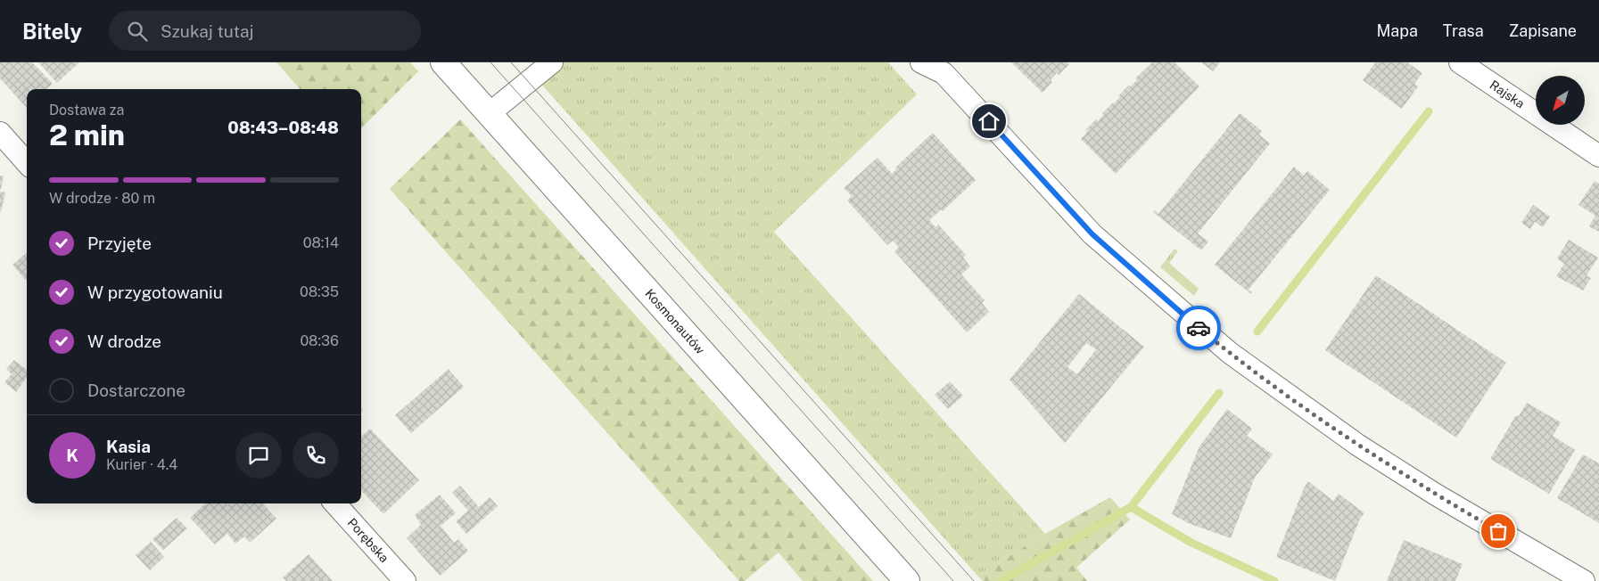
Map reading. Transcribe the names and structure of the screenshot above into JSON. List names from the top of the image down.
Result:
{
  "streets": {
    "main road": ["Kosmonautów"],
    "street": ["Rajska", "Porębska"]
  },
  "north": "bottom left",
  "page": {
    "header": "Bitely",
    "search": "Szukaj tutaj",
    "nav": ["Mapa", "Trasa", "Zapisane"],
    "heading": ["2 min", "Dostawa za", "08:43–08:48"],
    "panel": ["Kasia", "Kurier · 4.4"],
    "bar": "W drodze · 80 m",
    "list": [
      ["Przyjęte", "08:14"],
      ["W przygotowaniu", "08:35"],
      ["W drodze", "08:36"],
      "Dostarczone"
    ],
    "round": "K"
  }
}
